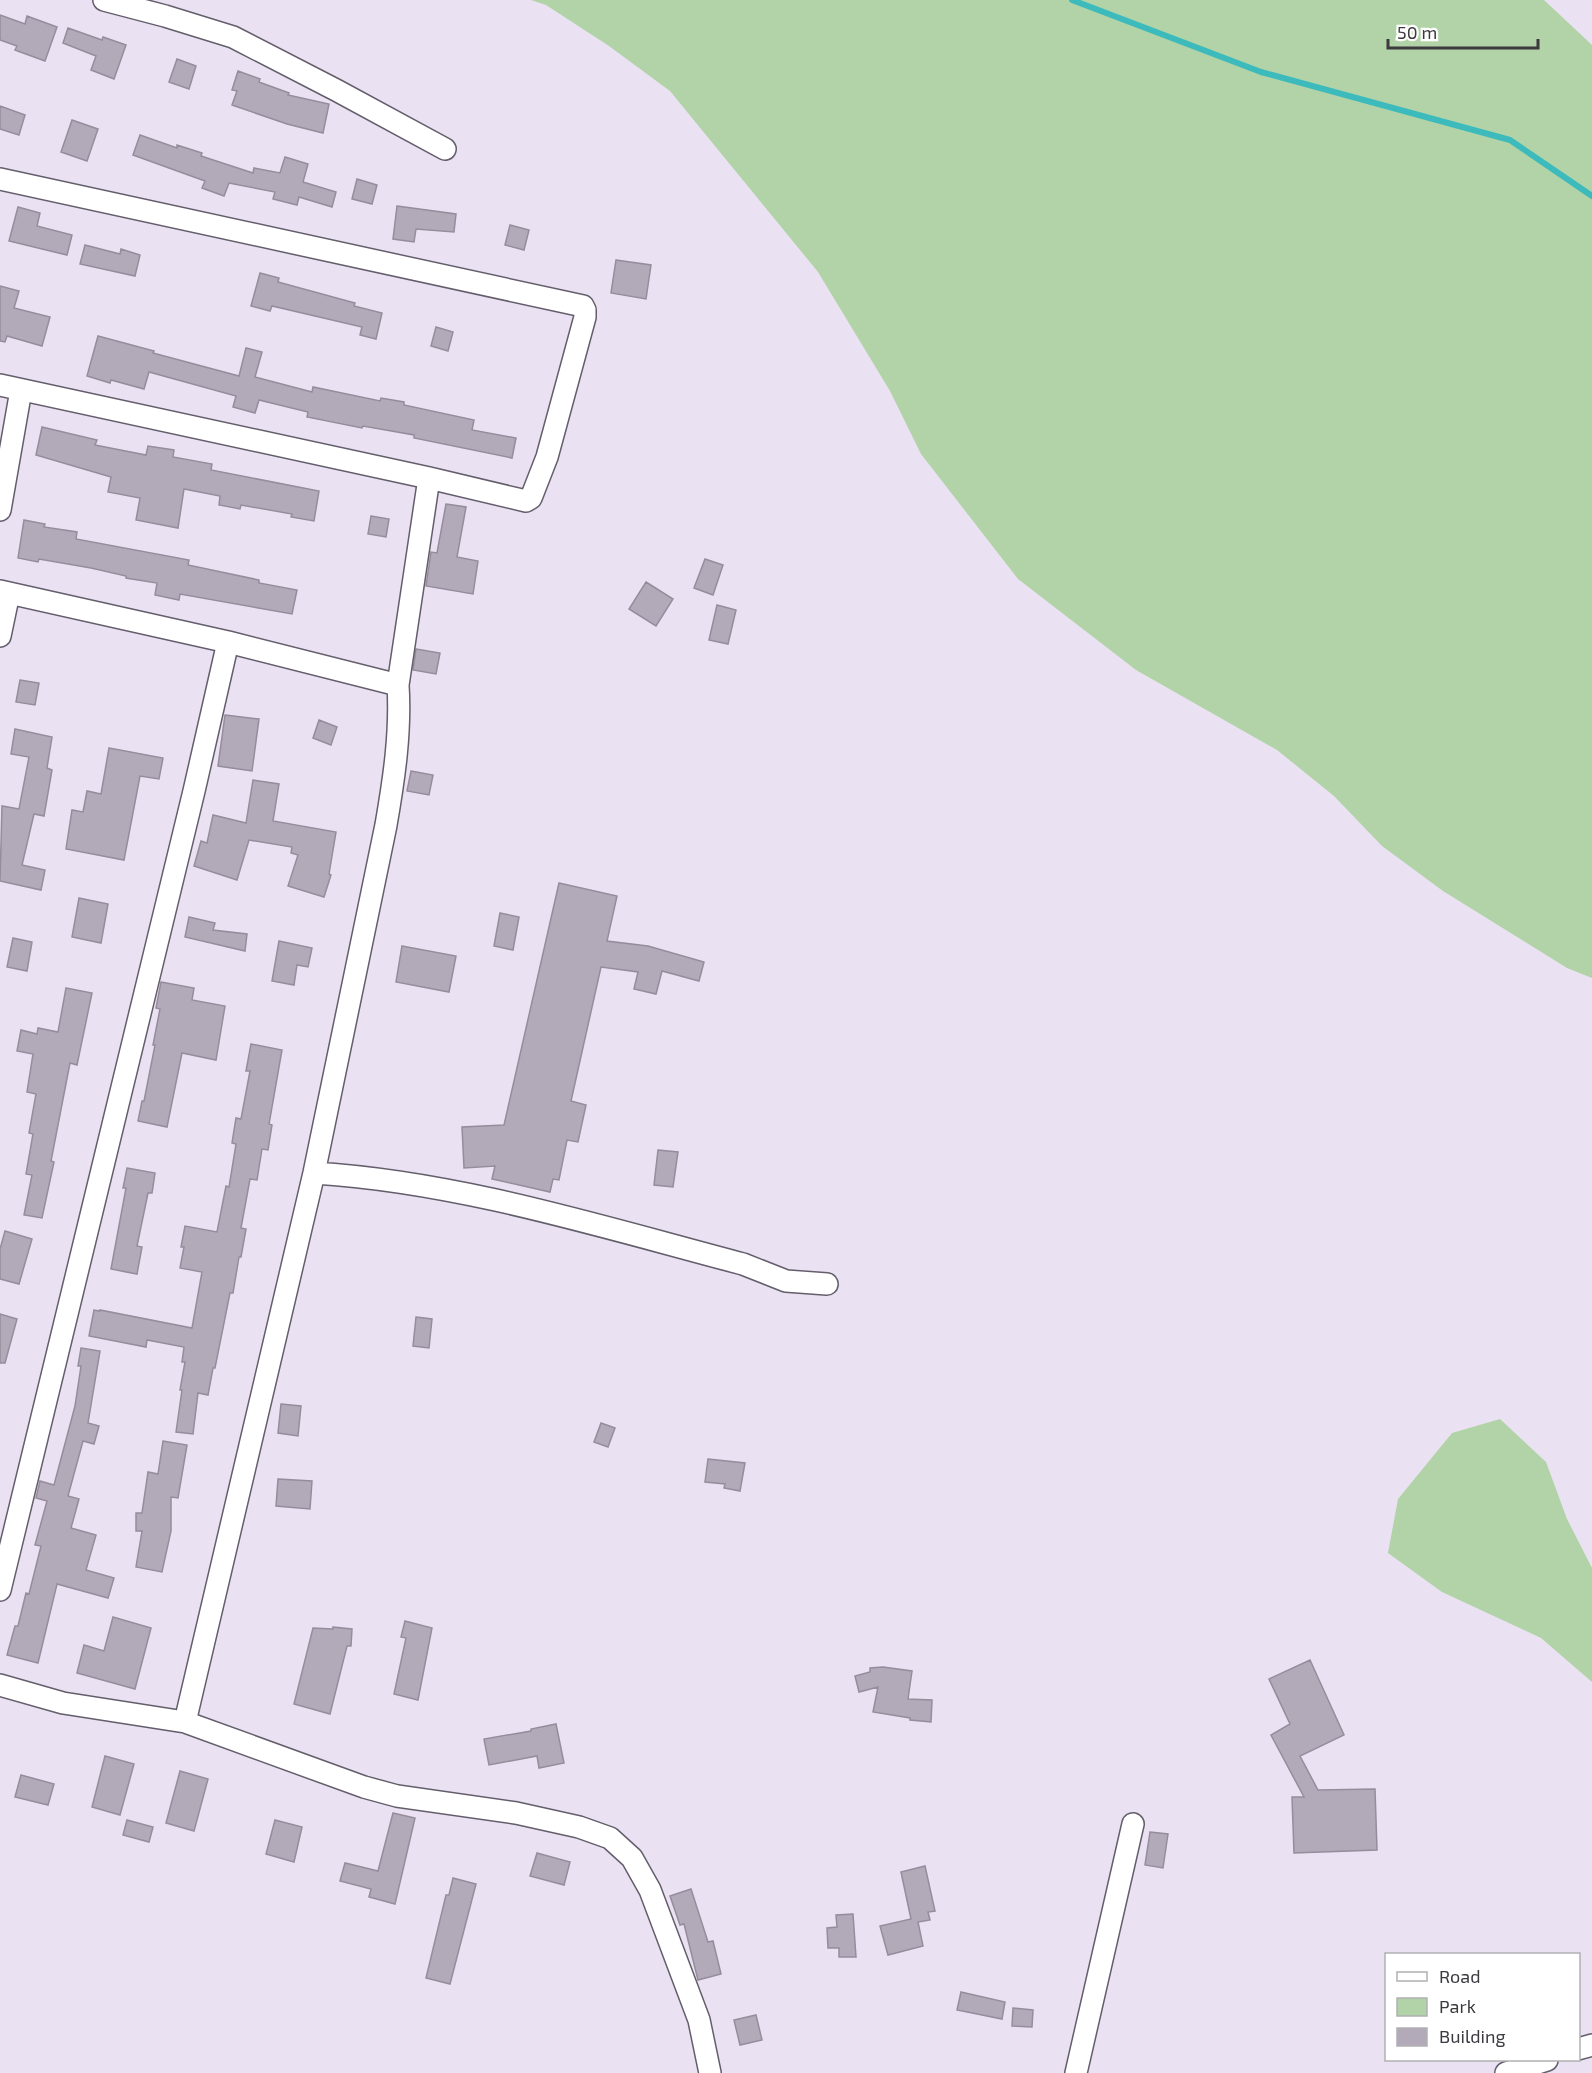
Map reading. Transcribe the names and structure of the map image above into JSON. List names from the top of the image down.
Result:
{
  "legend": ["Road", "Park", "Building"],
  "scale_bar": "50 m"
}
